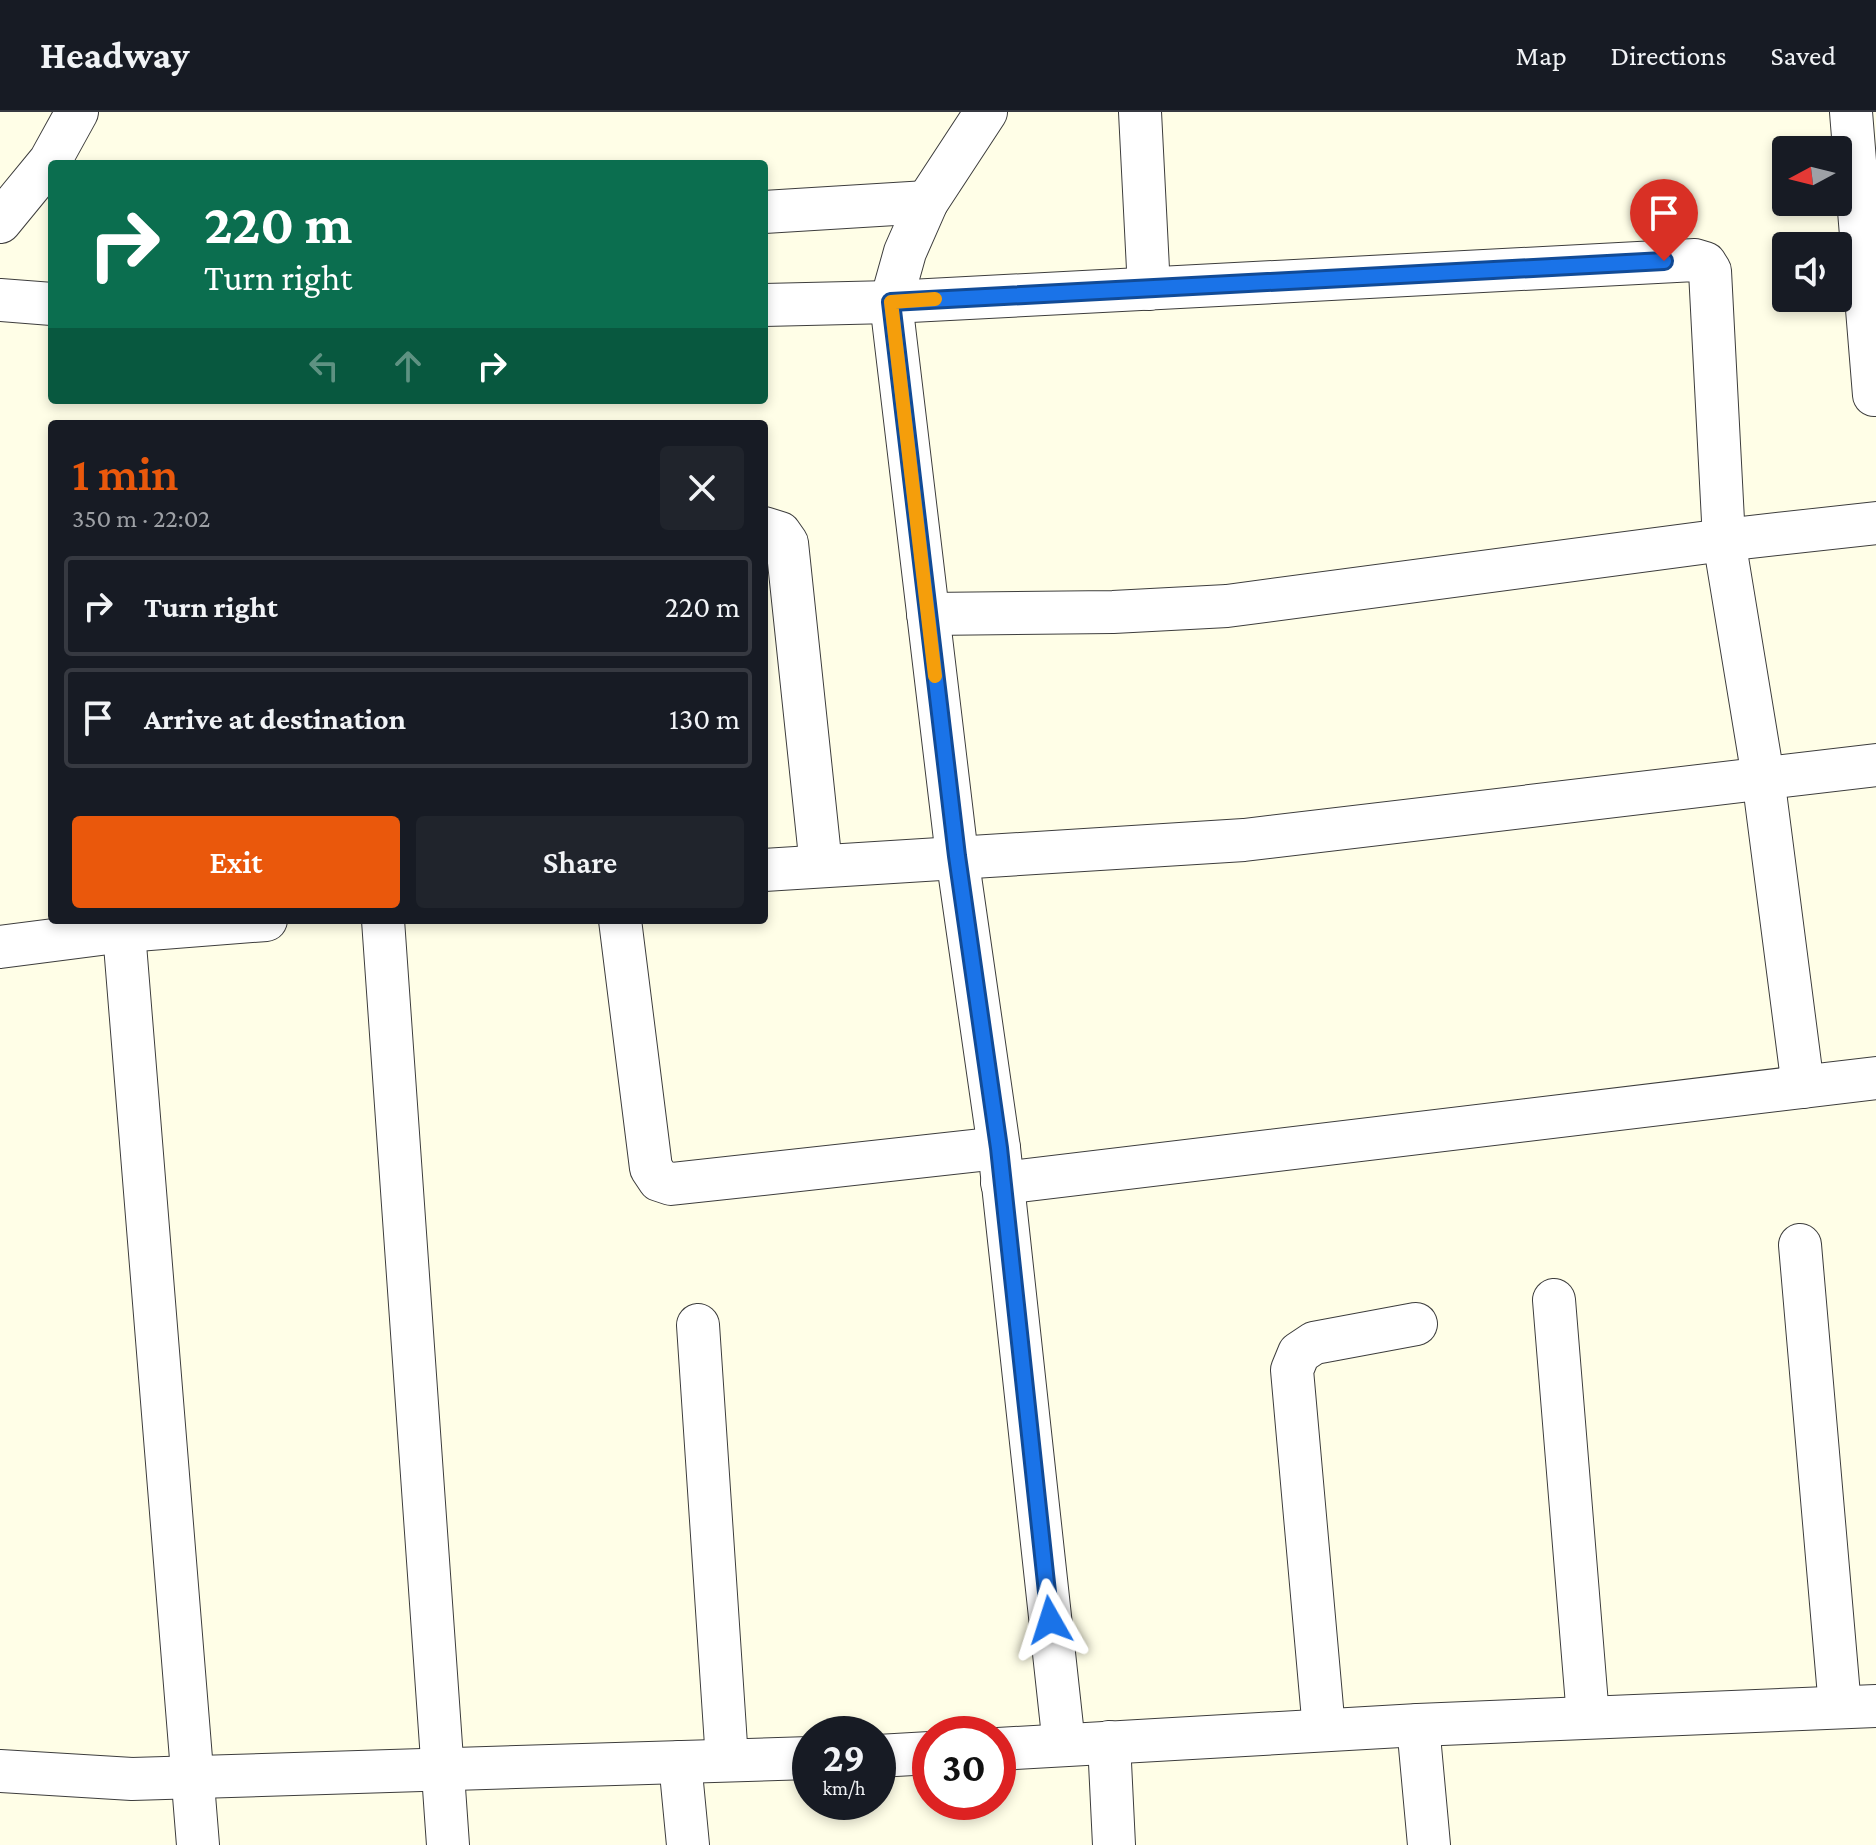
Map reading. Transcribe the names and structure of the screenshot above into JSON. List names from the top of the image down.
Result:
{
  "north": "left",
  "page": {
    "header": "Headway",
    "nav": ["Map", "Directions", "Saved"],
    "turn": ["220 m", "Turn right"],
    "heading": ["1 min", "350 m · 22:02"],
    "list": [
      {
        "name": "Turn right",
        "value": "220 m"
      },
      {
        "name": "Arrive at destination",
        "value": "130 m"
      }
    ],
    "buttons": ["Exit", "Share"],
    "speed": "29 km/h",
    "limit": "30"
  }
}
